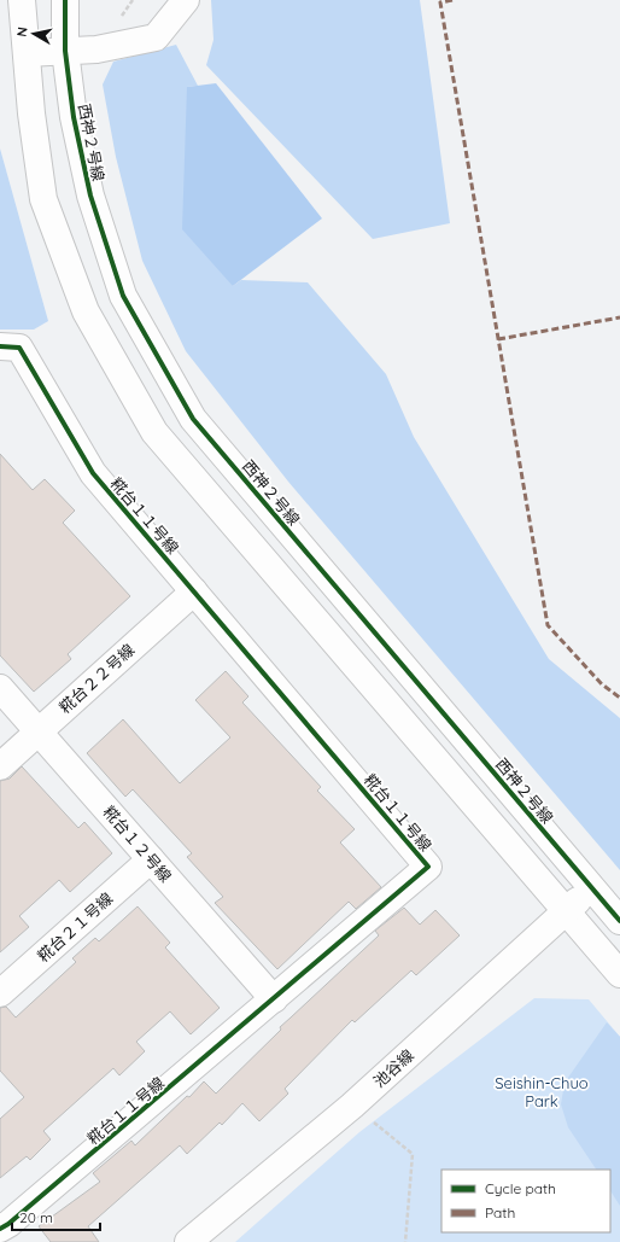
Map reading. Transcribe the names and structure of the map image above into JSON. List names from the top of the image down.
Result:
{
  "streets": {
    "street": [
      "西神２号線",
      "糀台１１号線",
      "糀台２２号線",
      "糀台１２号線",
      "糀台２１号線",
      "池谷線"
    ]
  },
  "crossings": [
    ["西神２号線", "池谷線"],
    ["糀台１１号線", "糀台２２号線"],
    ["糀台１１号線", "糀台１２号線"],
    ["糀台２２号線", "糀台１２号線"],
    ["糀台１２号線", "糀台２１号線"]
  ],
  "parks": ["Seishin-Chuo Park"],
  "legend": ["Cycle path", "Path"],
  "scale_bar": "20 m",
  "north": "left"
}
